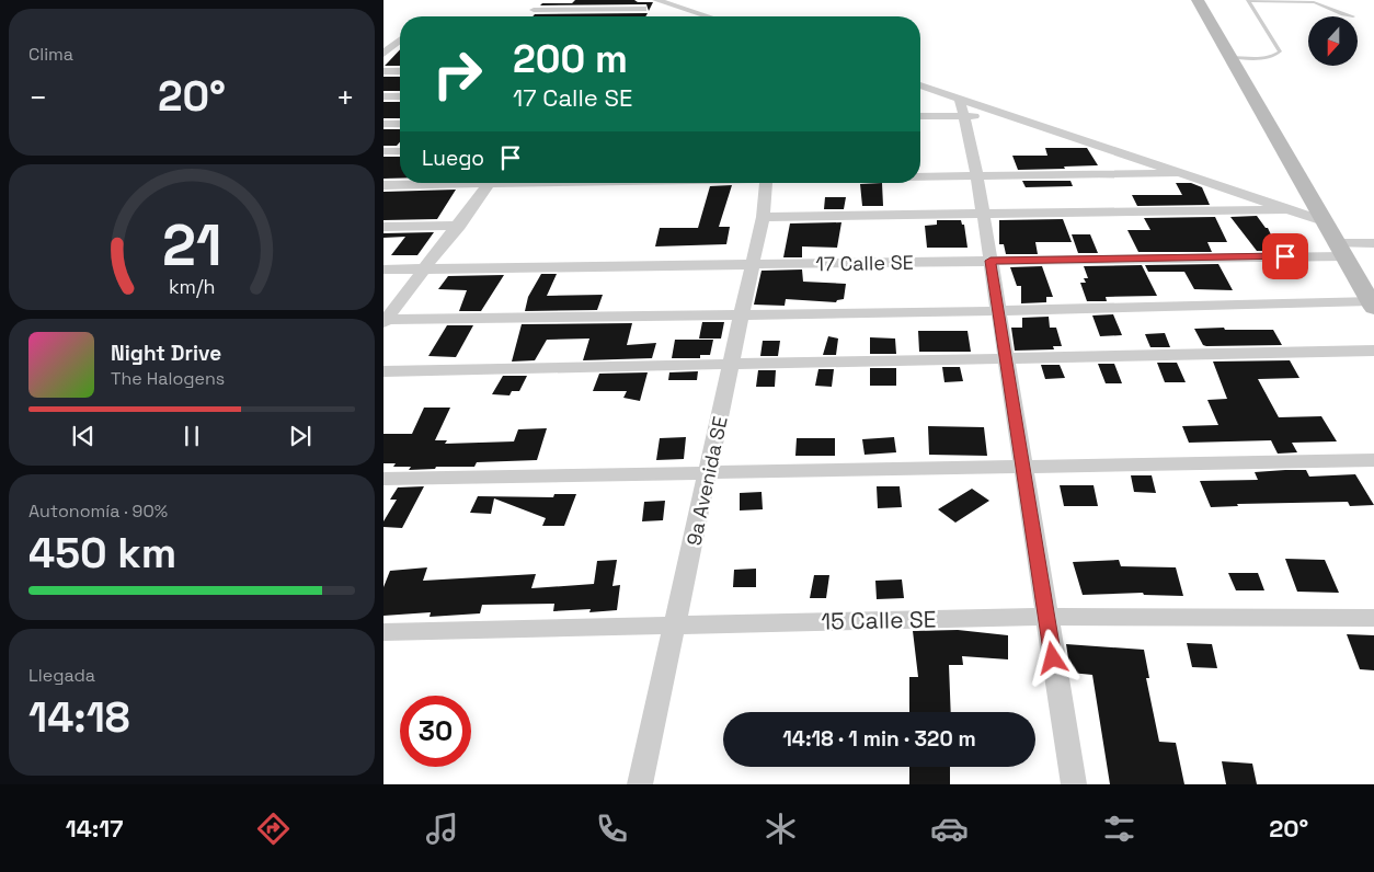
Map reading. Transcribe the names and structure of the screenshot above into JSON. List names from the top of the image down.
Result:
{
  "streets": {
    "street": ["17 Calle SE", "9a Avenida SE", "15 Calle SE"]
  },
  "crossings": [
    ["17 Calle SE", "9a Avenida SE"],
    ["9a Avenida SE", "15 Calle SE"]
  ],
  "north": "bottom",
  "page": {
    "tile": [
      "Clima",
      ["Autonomía · 90%", "450 km"],
      ["Llegada", "14:18"]
    ],
    "turn": ["200 m", "17 Calle SE"],
    "heat": ["−", "20°", "+"],
    "then": "Luego",
    "song": ["Night Drive", "The Halogens"],
    "limit": "30",
    "trip": "14:18 · 1 min · 320 m",
    "tabs": ["14:17", "20°"],
    "gauge": ["21", "km/h"]
  }
}
